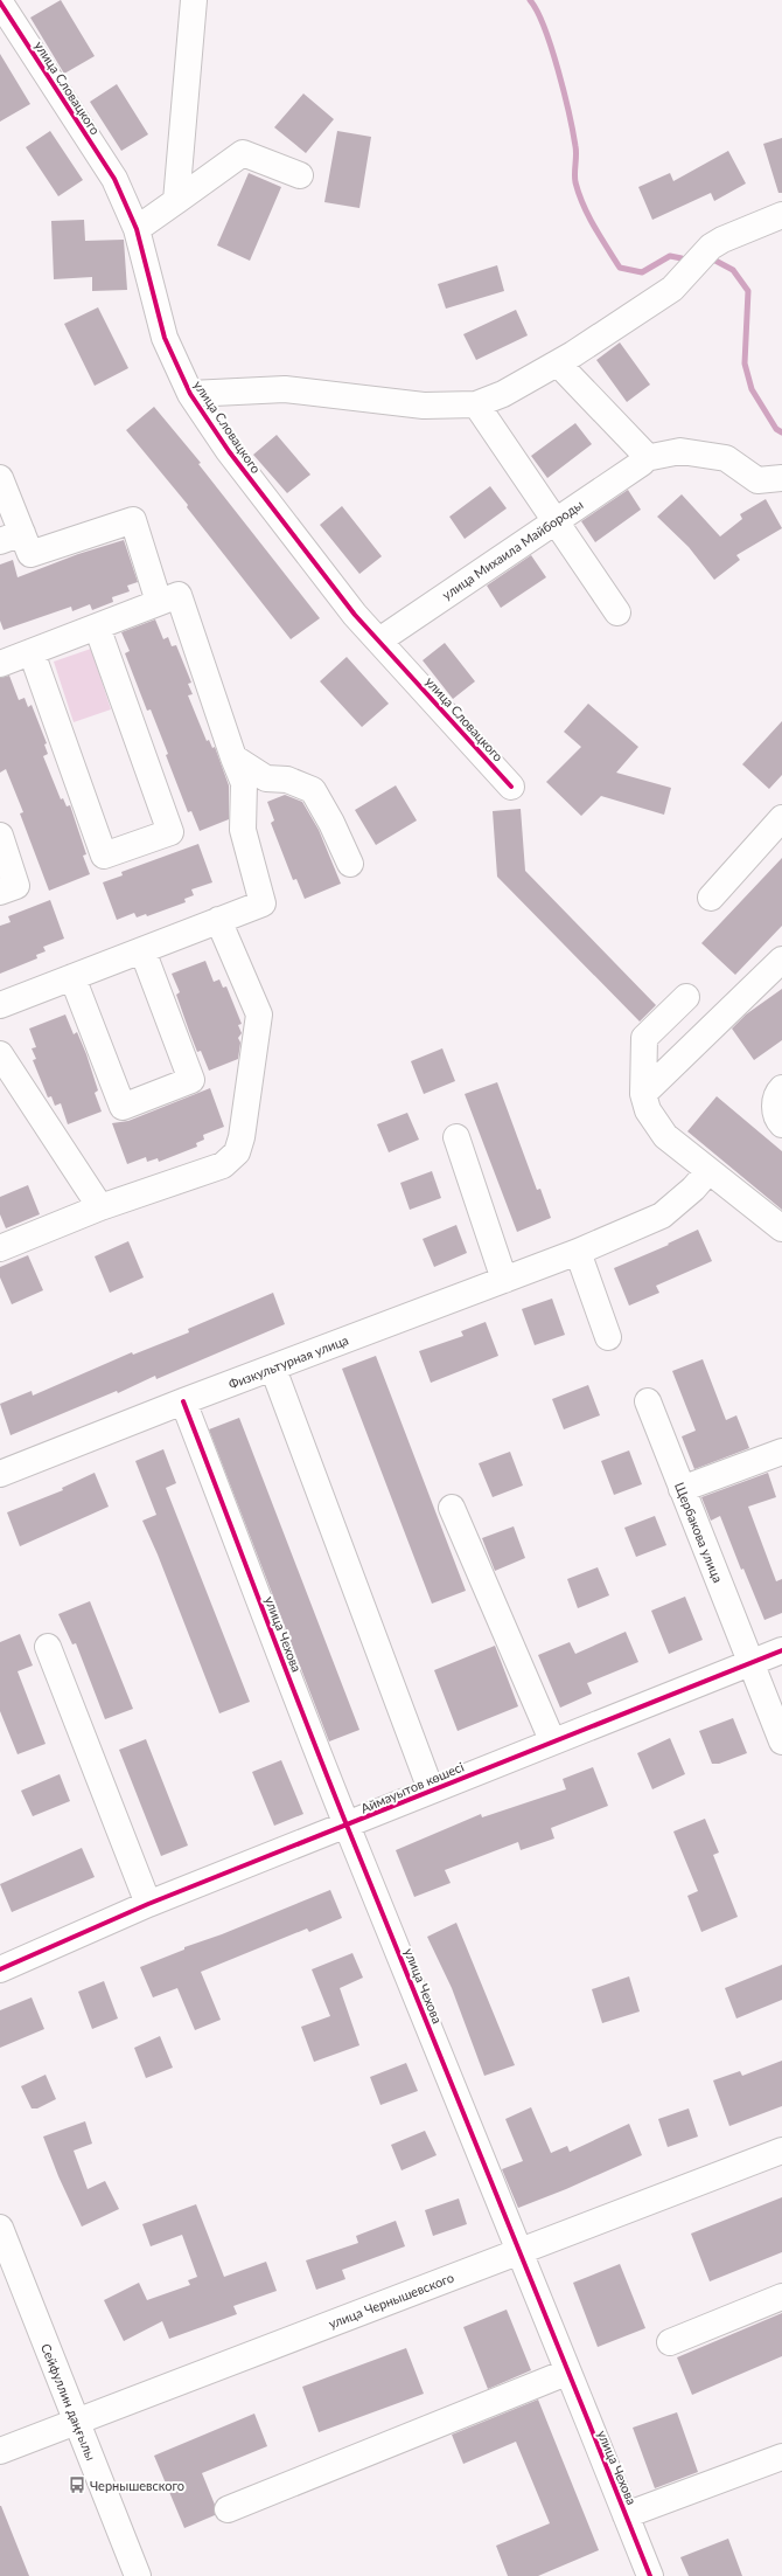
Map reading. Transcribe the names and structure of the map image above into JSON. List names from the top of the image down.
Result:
{
  "streets": {
    "street": [
      "улица Словацкого",
      "улица Михаила Майбороды",
      "Физкультурная улица",
      "Щербакова улица",
      "улица Чехова",
      "Аймауытов көшесі",
      "улица Чернышевского",
      "Сейфуллин даңғылы"
    ]
  },
  "crossings": [
    ["улица Словацкого", "улица Михаила Майбороды"],
    ["Физкультурная улица", "улица Чехова"],
    ["Щербакова улица", "Аймауытов көшесі"],
    ["улица Чехова", "Аймауытов көшесі"],
    ["улица Чехова", "улица Чернышевского"],
    ["улица Чернышевского", "Сейфуллин даңғылы"]
  ],
  "places": {
    "bus stop": ["Чернышевского"]
  }
}
